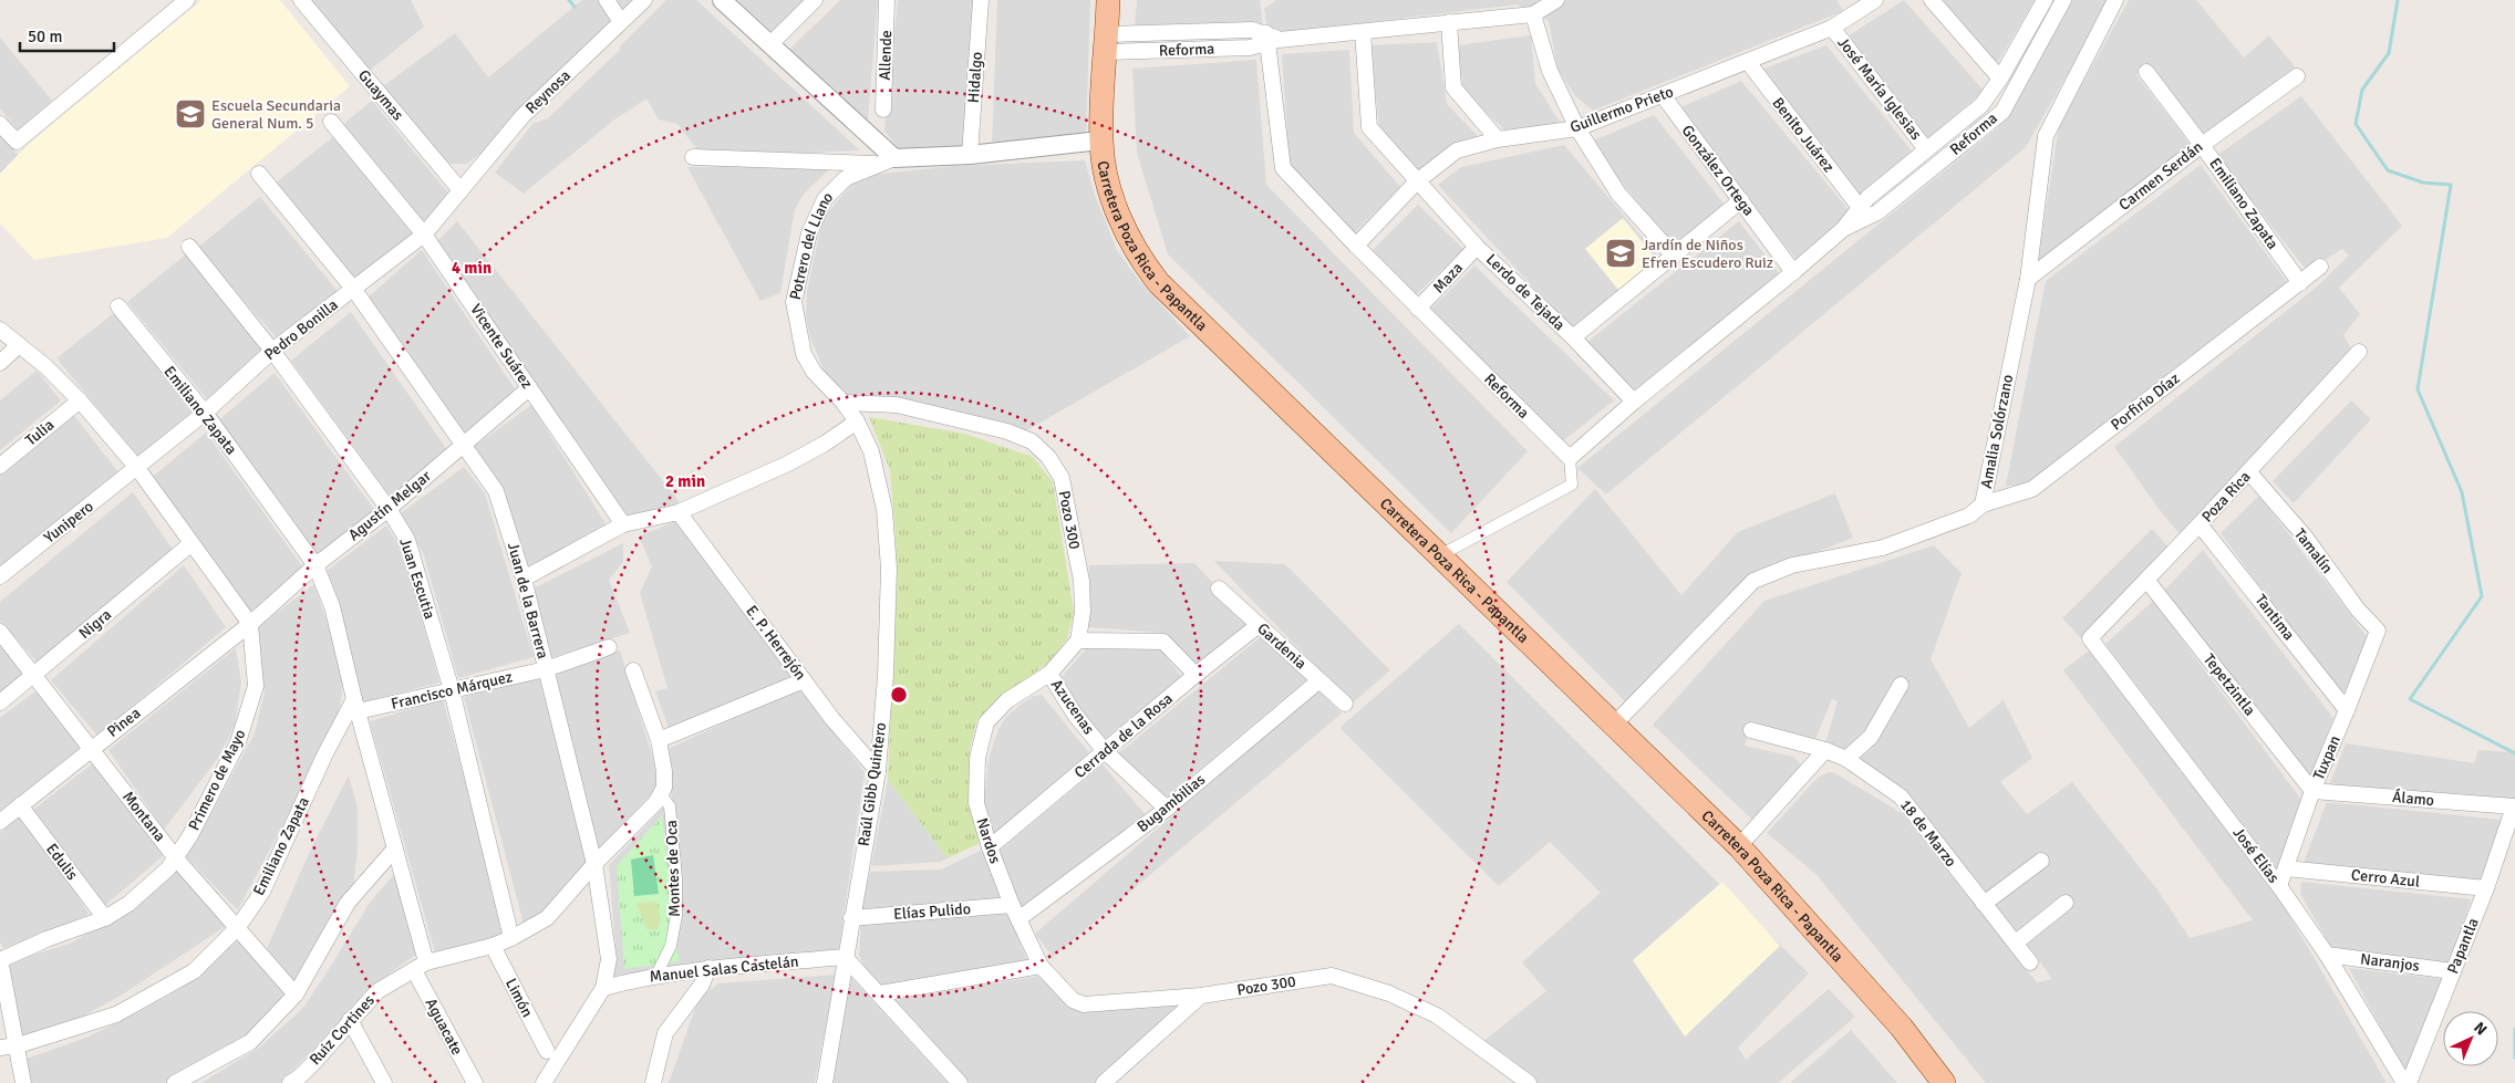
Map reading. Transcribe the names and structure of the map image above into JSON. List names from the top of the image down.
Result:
{
  "streets": {
    "main road": ["Carretera Poza Rica - Papantla"],
    "street": [
      "Reforma",
      "Allende",
      "Hidalgo",
      "José María Iglesias",
      "Reynosa",
      "Guaymas",
      "Guillermo Prieto",
      "Benito Juárez",
      "González Ortega",
      "Carmen Serdán",
      "Emiliano Zapata",
      "Potrero del Llano",
      "Maza",
      "Lerdo de Tejada",
      "Pedro Bonilla",
      "Vicente Suárez",
      "Porfirio Díaz",
      "Amalia Solórzano",
      "Tulia",
      "Poza Rica",
      "Agustín Melgar",
      "Pozo 300",
      "Yunipero",
      "Tamalín",
      "Juan Escutia",
      "Juan de la Barrera",
      "Tantima",
      "Nigra",
      "E. P. Herrejón",
      "Gardenia",
      "Tepetzintla",
      "Francisco Márquez",
      "Azucenas",
      "Pinea",
      "Cerrada de la Rosa",
      "Tuxpan",
      "Primero de Mayo",
      "Raúl Gibb Quintero",
      "Álamo",
      "Bugambilias",
      "Montana",
      "18 de Marzo",
      "Nardos",
      "José Elías",
      "Edulis",
      "Montes de Oca",
      "Cerro Azul",
      "Elías Pulido",
      "Papantla",
      "Naranjos",
      "Manuel Salas Castelán",
      "Limón",
      "Aguacate",
      "Ruiz Cortines"
    ]
  },
  "crossings": [
    ["Reforma", "José María Iglesias"],
    ["Reforma", "Guillermo Prieto"],
    ["Reforma", "Benito Juárez"],
    ["Reforma", "González Ortega"],
    ["Reforma", "Carretera Poza Rica - Papantla"],
    ["Reforma", "Maza"],
    ["Reforma", "Lerdo de Tejada"],
    ["Hidalgo", "Potrero del Llano"],
    ["José María Iglesias", "Guillermo Prieto"],
    ["Reynosa", "Guaymas"],
    ["Reynosa", "Pedro Bonilla"],
    ["Guaymas", "Pedro Bonilla"],
    ["Guillermo Prieto", "Benito Juárez"],
    ["Guillermo Prieto", "González Ortega"],
    ["Guillermo Prieto", "Lerdo de Tejada"],
    ["Carmen Serdán", "Emiliano Zapata"],
    ["Carmen Serdán", "Amalia Solórzano"],
    ["Emiliano Zapata", "Pedro Bonilla"],
    ["Emiliano Zapata", "Porfirio Díaz"],
    ["Emiliano Zapata", "Agustín Melgar"],
    ["Emiliano Zapata", "Francisco Márquez"],
    ["Emiliano Zapata", "Montana"],
    ["Emiliano Zapata", "Aguacate"],
    ["Emiliano Zapata", "Ruiz Cortines"],
    ["Carretera Poza Rica - Papantla", "Potrero del Llano"],
    ["Carretera Poza Rica - Papantla", "Amalia Solórzano"],
    ["Potrero del Llano", "Pozo 300"],
    ["Potrero del Llano", "Raúl Gibb Quintero"],
    ["Maza", "Lerdo de Tejada"],
    ["Pedro Bonilla", "Vicente Suárez"],
    ["Pedro Bonilla", "Yunipero"],
    ["Pedro Bonilla", "Juan Escutia"],
    ["Pedro Bonilla", "Juan de la Barrera"],
    ["Vicente Suárez", "Agustín Melgar"],
    ["Porfirio Díaz", "Amalia Solórzano"],
    ["Poza Rica", "Tamalín"],
    ["Poza Rica", "Tantima"],
    ["Poza Rica", "Tepetzintla"],
    ["Poza Rica", "José Elías"],
    ["Agustín Melgar", "Juan Escutia"],
    ["Agustín Melgar", "Juan de la Barrera"],
    ["Agustín Melgar", "Pinea"],
    ["Agustín Melgar", "Primero de Mayo"],
    ["Pozo 300", "Bugambilias"],
    ["Pozo 300", "Nardos"],
    ["Pozo 300", "Elías Pulido"],
    ["Tamalín", "Tuxpan"],
    ["Juan Escutia", "Francisco Márquez"],
    ["Juan de la Barrera", "Francisco Márquez"],
    ["Juan de la Barrera", "Manuel Salas Castelán"],
    ["Tantima", "Tuxpan"],
    ["Nigra", "Montana"],
    ["E. P. Herrejón", "Raúl Gibb Quintero"],
    ["Gardenia", "Cerrada de la Rosa"],
    ["Gardenia", "Bugambilias"],
    ["Tepetzintla", "Tuxpan"],
    ["Tepetzintla", "Álamo"],
    ["Azucenas", "Cerrada de la Rosa"],
    ["Azucenas", "Bugambilias"],
    ["Azucenas", "Nardos"],
    ["Pinea", "Primero de Mayo"],
    ["Pinea", "Montana"],
    ["Pinea", "Edulis"],
    ["Cerrada de la Rosa", "Nardos"],
    ["Tuxpan", "Álamo"],
    ["Tuxpan", "José Elías"],
    ["Tuxpan", "Cerro Azul"],
    ["Primero de Mayo", "Montana"],
    ["Primero de Mayo", "Edulis"],
    ["Raúl Gibb Quintero", "Elías Pulido"],
    ["Raúl Gibb Quintero", "Manuel Salas Castelán"],
    ["Álamo", "Papantla"],
    ["Bugambilias", "Nardos"],
    ["Bugambilias", "Elías Pulido"],
    ["Nardos", "Elías Pulido"],
    ["José Elías", "Naranjos"],
    ["Montes de Oca", "Manuel Salas Castelán"],
    ["Cerro Azul", "Papantla"],
    ["Papantla", "Naranjos"],
    ["Aguacate", "Ruiz Cortines"]
  ],
  "places": {
    "school or university": ["Escuela Secundaria General Num. 5", "Jardín de Niños Efren Escudero Ruiz"]
  },
  "scale_bar": "50 m",
  "north": "top right",
  "rings": ["4 min", "2 min"]
}
